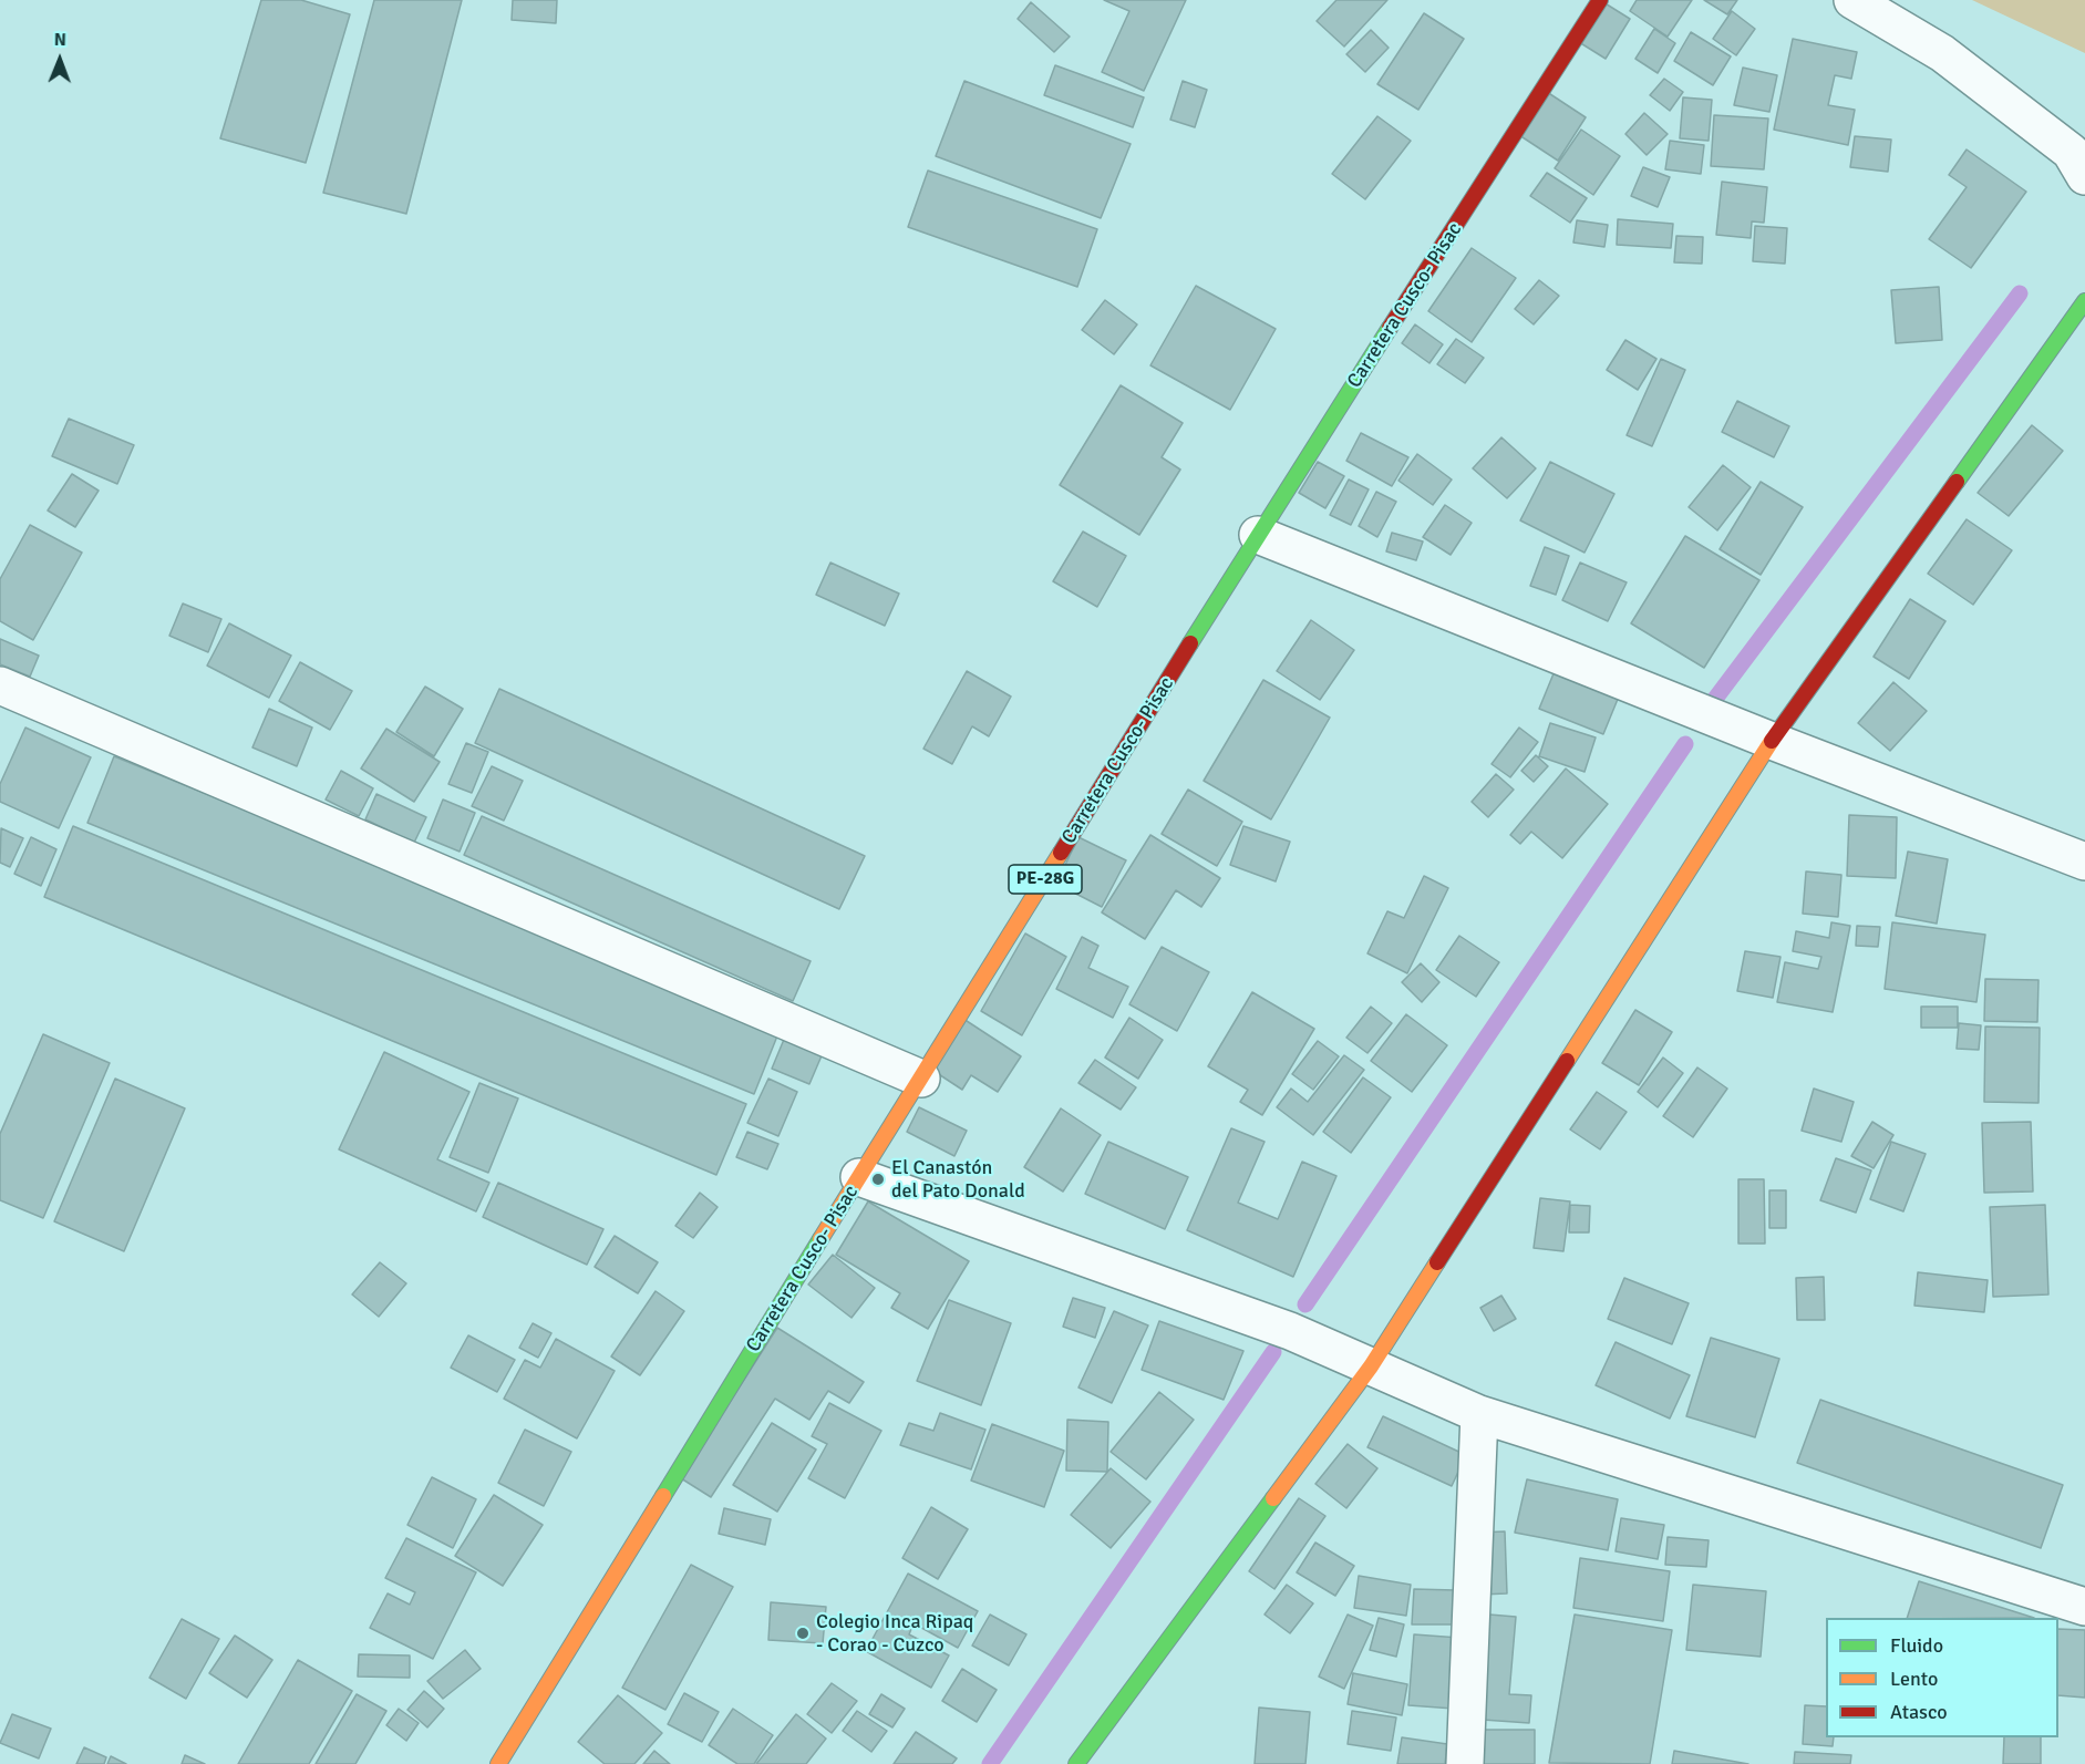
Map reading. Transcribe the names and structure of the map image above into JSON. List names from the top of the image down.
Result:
{
  "streets": {
    "main road": ["Carretera Cusco- Pisac", "PE-28G"]
  },
  "places": ["El Canastón del Pato Donald", "Colegio Inca Ripaq - Corao - Cuzco"],
  "legend": ["Fluido", "Lento", "Atasco"],
  "north": "top"
}
